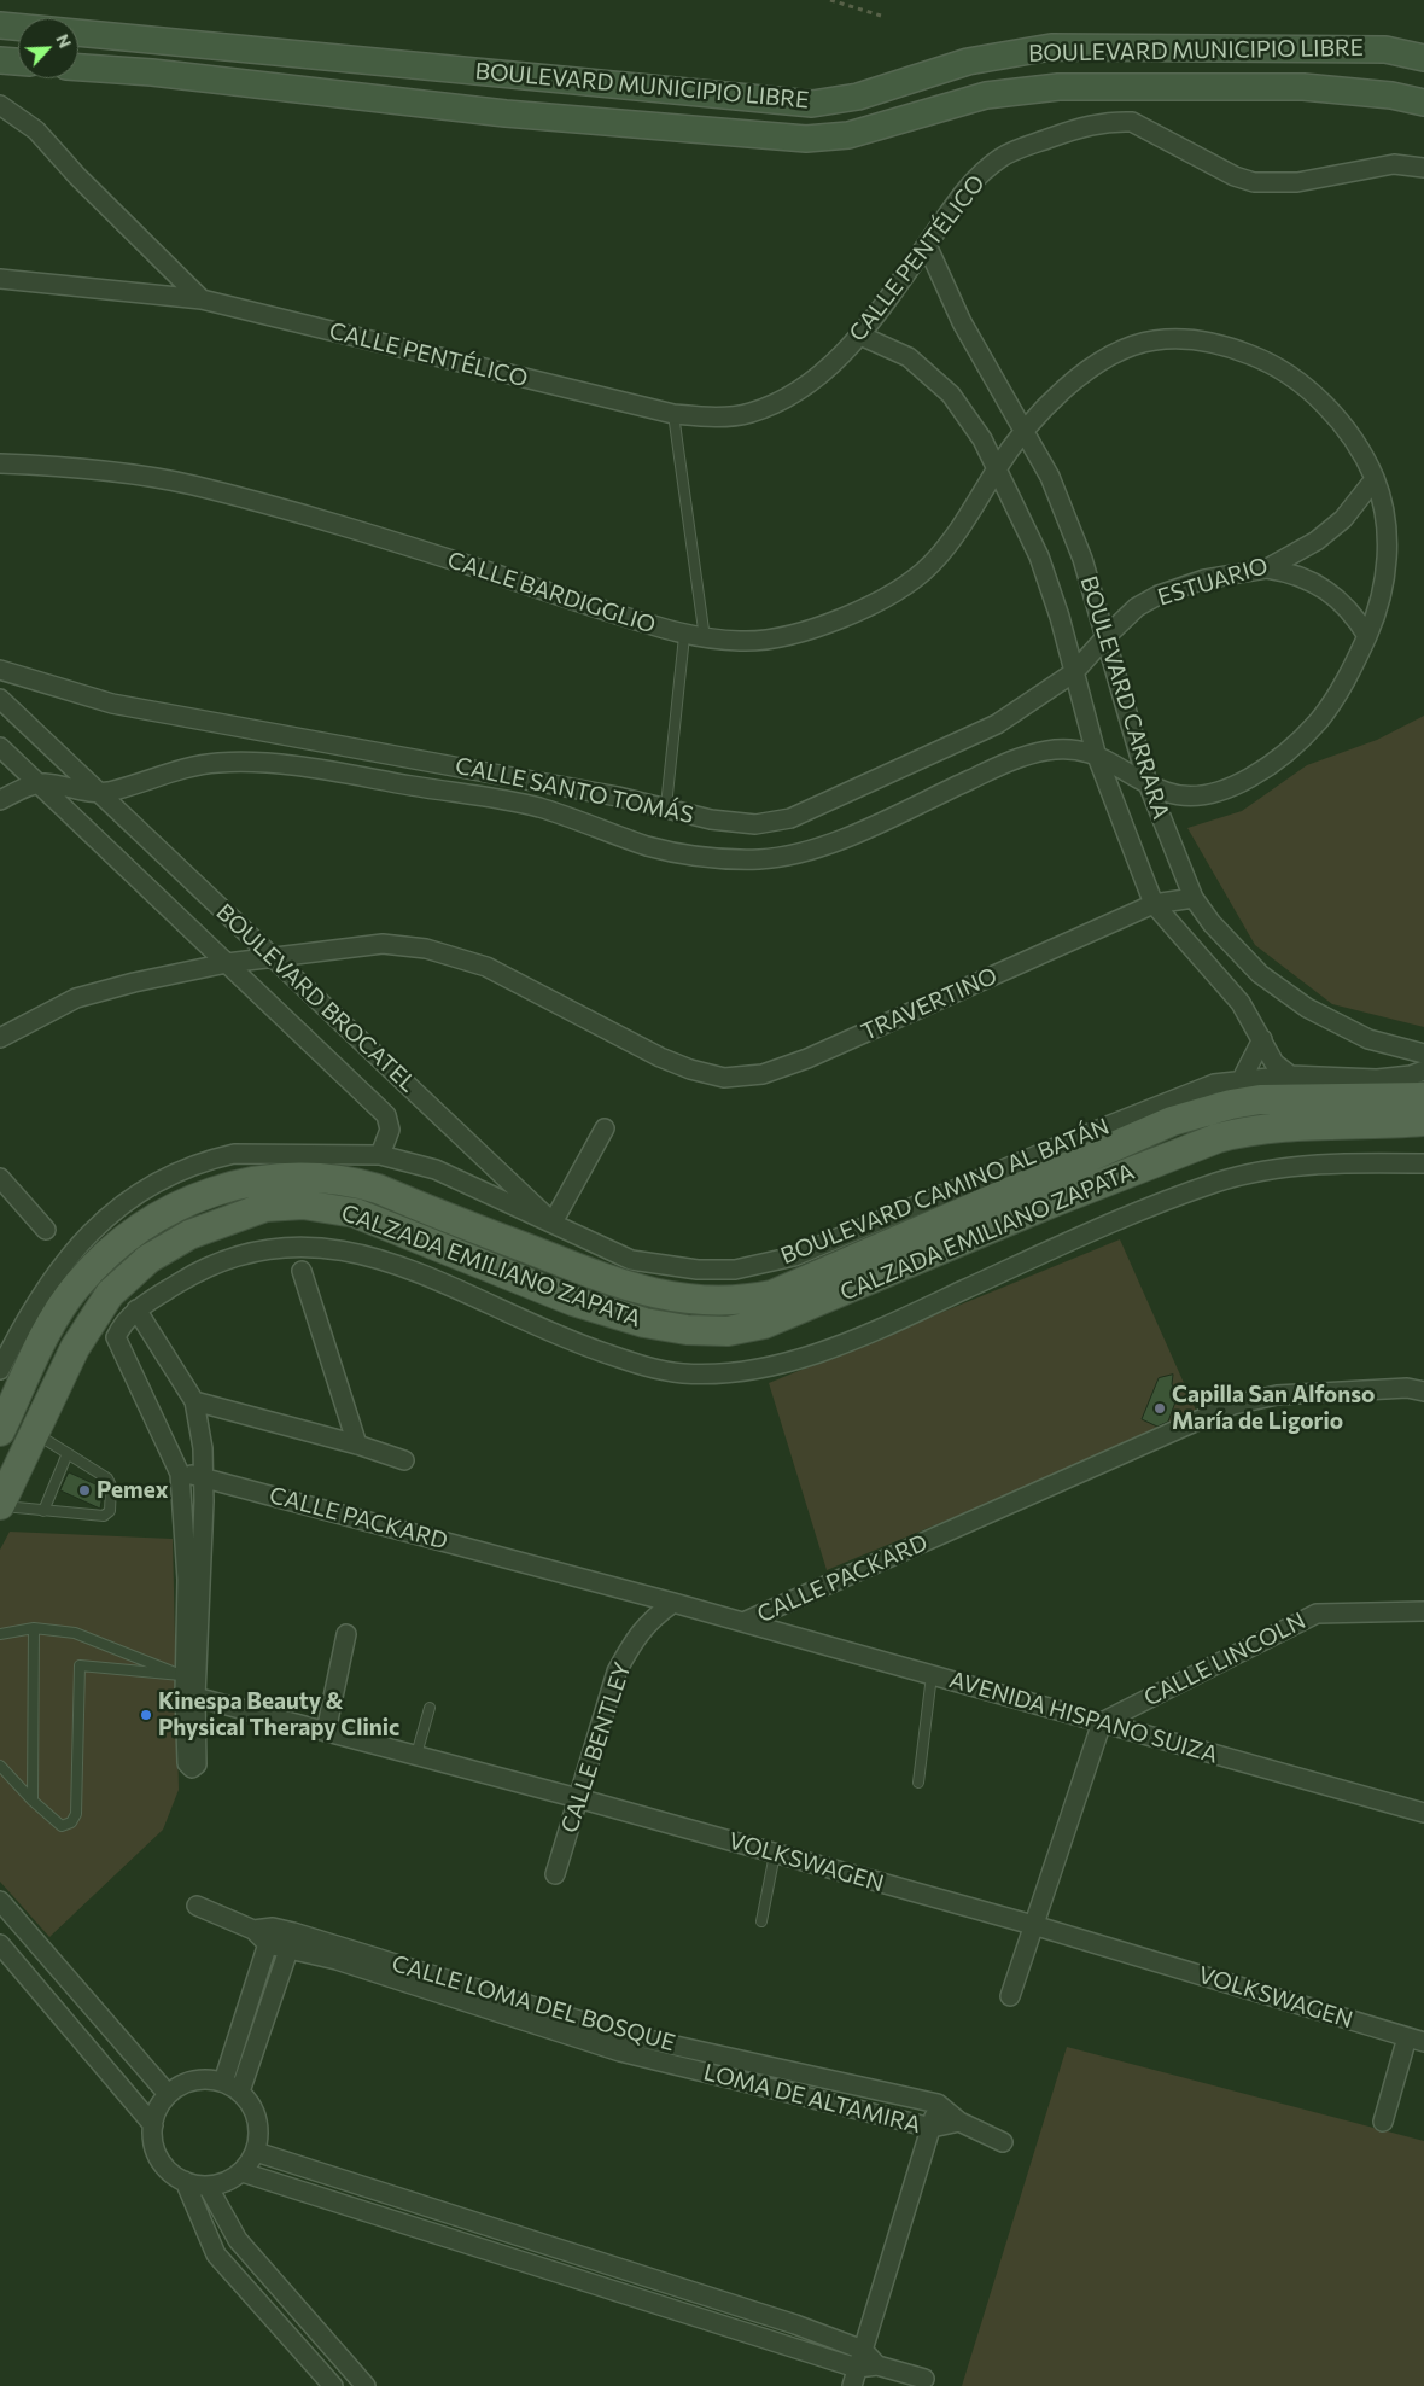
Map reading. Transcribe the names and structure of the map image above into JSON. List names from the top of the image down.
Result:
{
  "streets": {
    "main road": ["BOULEVARD MUNICIPIO LIBRE", "CALZADA EMILIANO ZAPATA"],
    "street": [
      "CALLE PENTÉLICO",
      "ESTUARIO",
      "CALLE BARDIGGLIO",
      "BOULEVARD CARRARA",
      "CALLE SANTO TOMÁS",
      "BOULEVARD BROCATEL",
      "TRAVERTINO",
      "BOULEVARD CAMINO AL BATÁN",
      "CALLE PACKARD",
      "CALLE LINCOLN",
      "AVENIDA HISPANO SUIZA",
      "CALLE BENTLEY",
      "VOLKSWAGEN",
      "CALLE LOMA DEL BOSQUE",
      "LOMA DE ALTAMIRA"
    ]
  },
  "crossings": [
    ["CALLE PENTÉLICO", "BOULEVARD CARRARA"],
    ["ESTUARIO", "CALLE BARDIGGLIO"],
    ["ESTUARIO", "BOULEVARD CARRARA"],
    ["ESTUARIO", "CALLE SANTO TOMÁS"],
    ["CALLE BARDIGGLIO", "BOULEVARD CARRARA"],
    ["CALLE BARDIGGLIO", "CALLE SANTO TOMÁS"],
    ["BOULEVARD CARRARA", "CALLE SANTO TOMÁS"],
    ["BOULEVARD CARRARA", "TRAVERTINO"],
    ["BOULEVARD CARRARA", "BOULEVARD CAMINO AL BATÁN"],
    ["CALLE SANTO TOMÁS", "BOULEVARD BROCATEL"],
    ["BOULEVARD BROCATEL", "TRAVERTINO"],
    ["BOULEVARD BROCATEL", "BOULEVARD CAMINO AL BATÁN"],
    ["CALLE PACKARD", "AVENIDA HISPANO SUIZA"],
    ["CALLE PACKARD", "CALLE BENTLEY"],
    ["CALLE LINCOLN", "AVENIDA HISPANO SUIZA"],
    ["CALLE BENTLEY", "VOLKSWAGEN"],
    ["CALLE LOMA DEL BOSQUE", "LOMA DE ALTAMIRA"]
  ],
  "places": ["Capilla San Alfonso María de Ligorio", "Pemex", "Kinespa Beauty & Physical Therapy Clinic"],
  "north": "top right"
}
